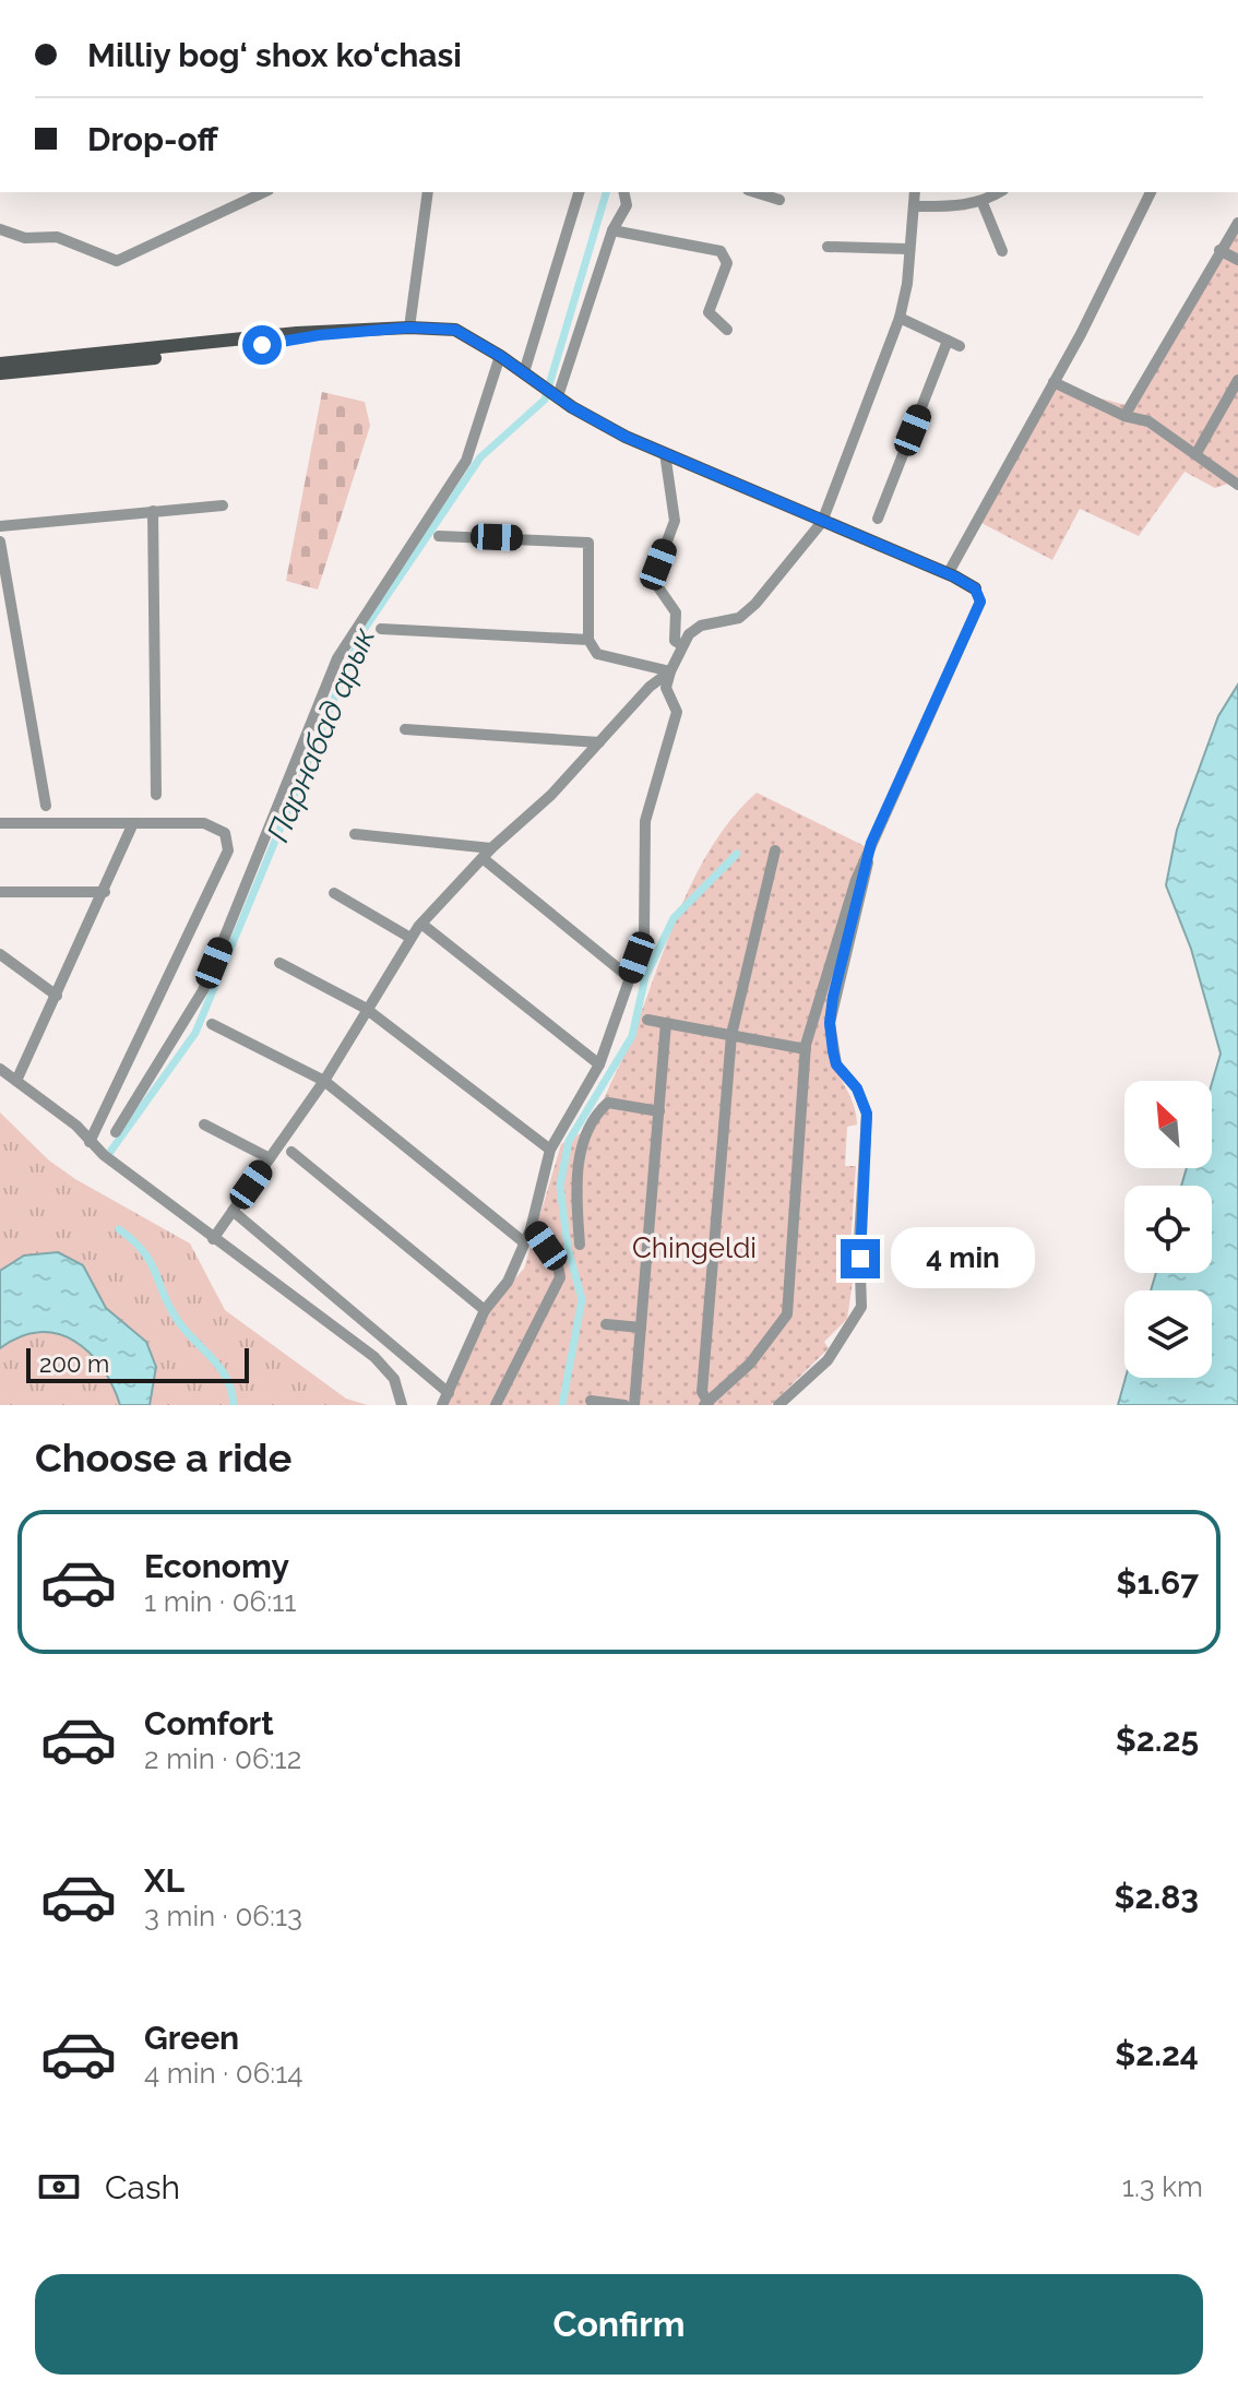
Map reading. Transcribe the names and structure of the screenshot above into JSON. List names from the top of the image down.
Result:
{
  "water": ["Парнабад арык"],
  "parks": ["Chingeldi"],
  "scale_bar": "200 m",
  "north": "top left",
  "page": {
    "banner": ["Milliy bog‘ shox ko‘chasi", "Drop-off"],
    "bubble": "4 min",
    "scale": "200 m",
    "heading": "Choose a ride",
    "list": [
      {
        "name": "Economy",
        "note": "1 min · 06:11",
        "value": "$1.67"
      },
      {
        "name": "Comfort",
        "note": "2 min · 06:12",
        "value": "$2.25"
      },
      {
        "name": "XL",
        "note": "3 min · 06:13",
        "value": "$2.83"
      },
      {
        "name": "Green",
        "note": "4 min · 06:14",
        "value": "$2.24"
      }
    ],
    "pay": ["Cash", "1.3 km"],
    "buttons": "Confirm"
  }
}
